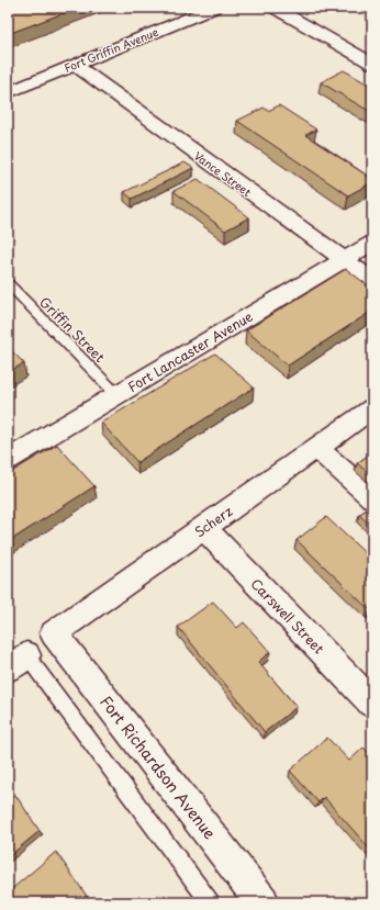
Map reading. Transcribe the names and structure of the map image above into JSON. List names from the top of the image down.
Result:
{
  "streets": {
    "street": [
      "Fort Griffin Avenue",
      "Vance Street",
      "Fort Lancaster Avenue",
      "Scherz",
      "Carswell Street",
      "Fort Richardson Avenue"
    ],
    "lane": ["Griffin Street"]
  },
  "crossings": [
    ["Fort Griffin Avenue", "Vance Street"],
    ["Vance Street", "Fort Lancaster Avenue"],
    ["Griffin Street", "Fort Lancaster Avenue"],
    ["Scherz", "Carswell Street"],
    ["Scherz", "Fort Richardson Avenue"]
  ]
}
